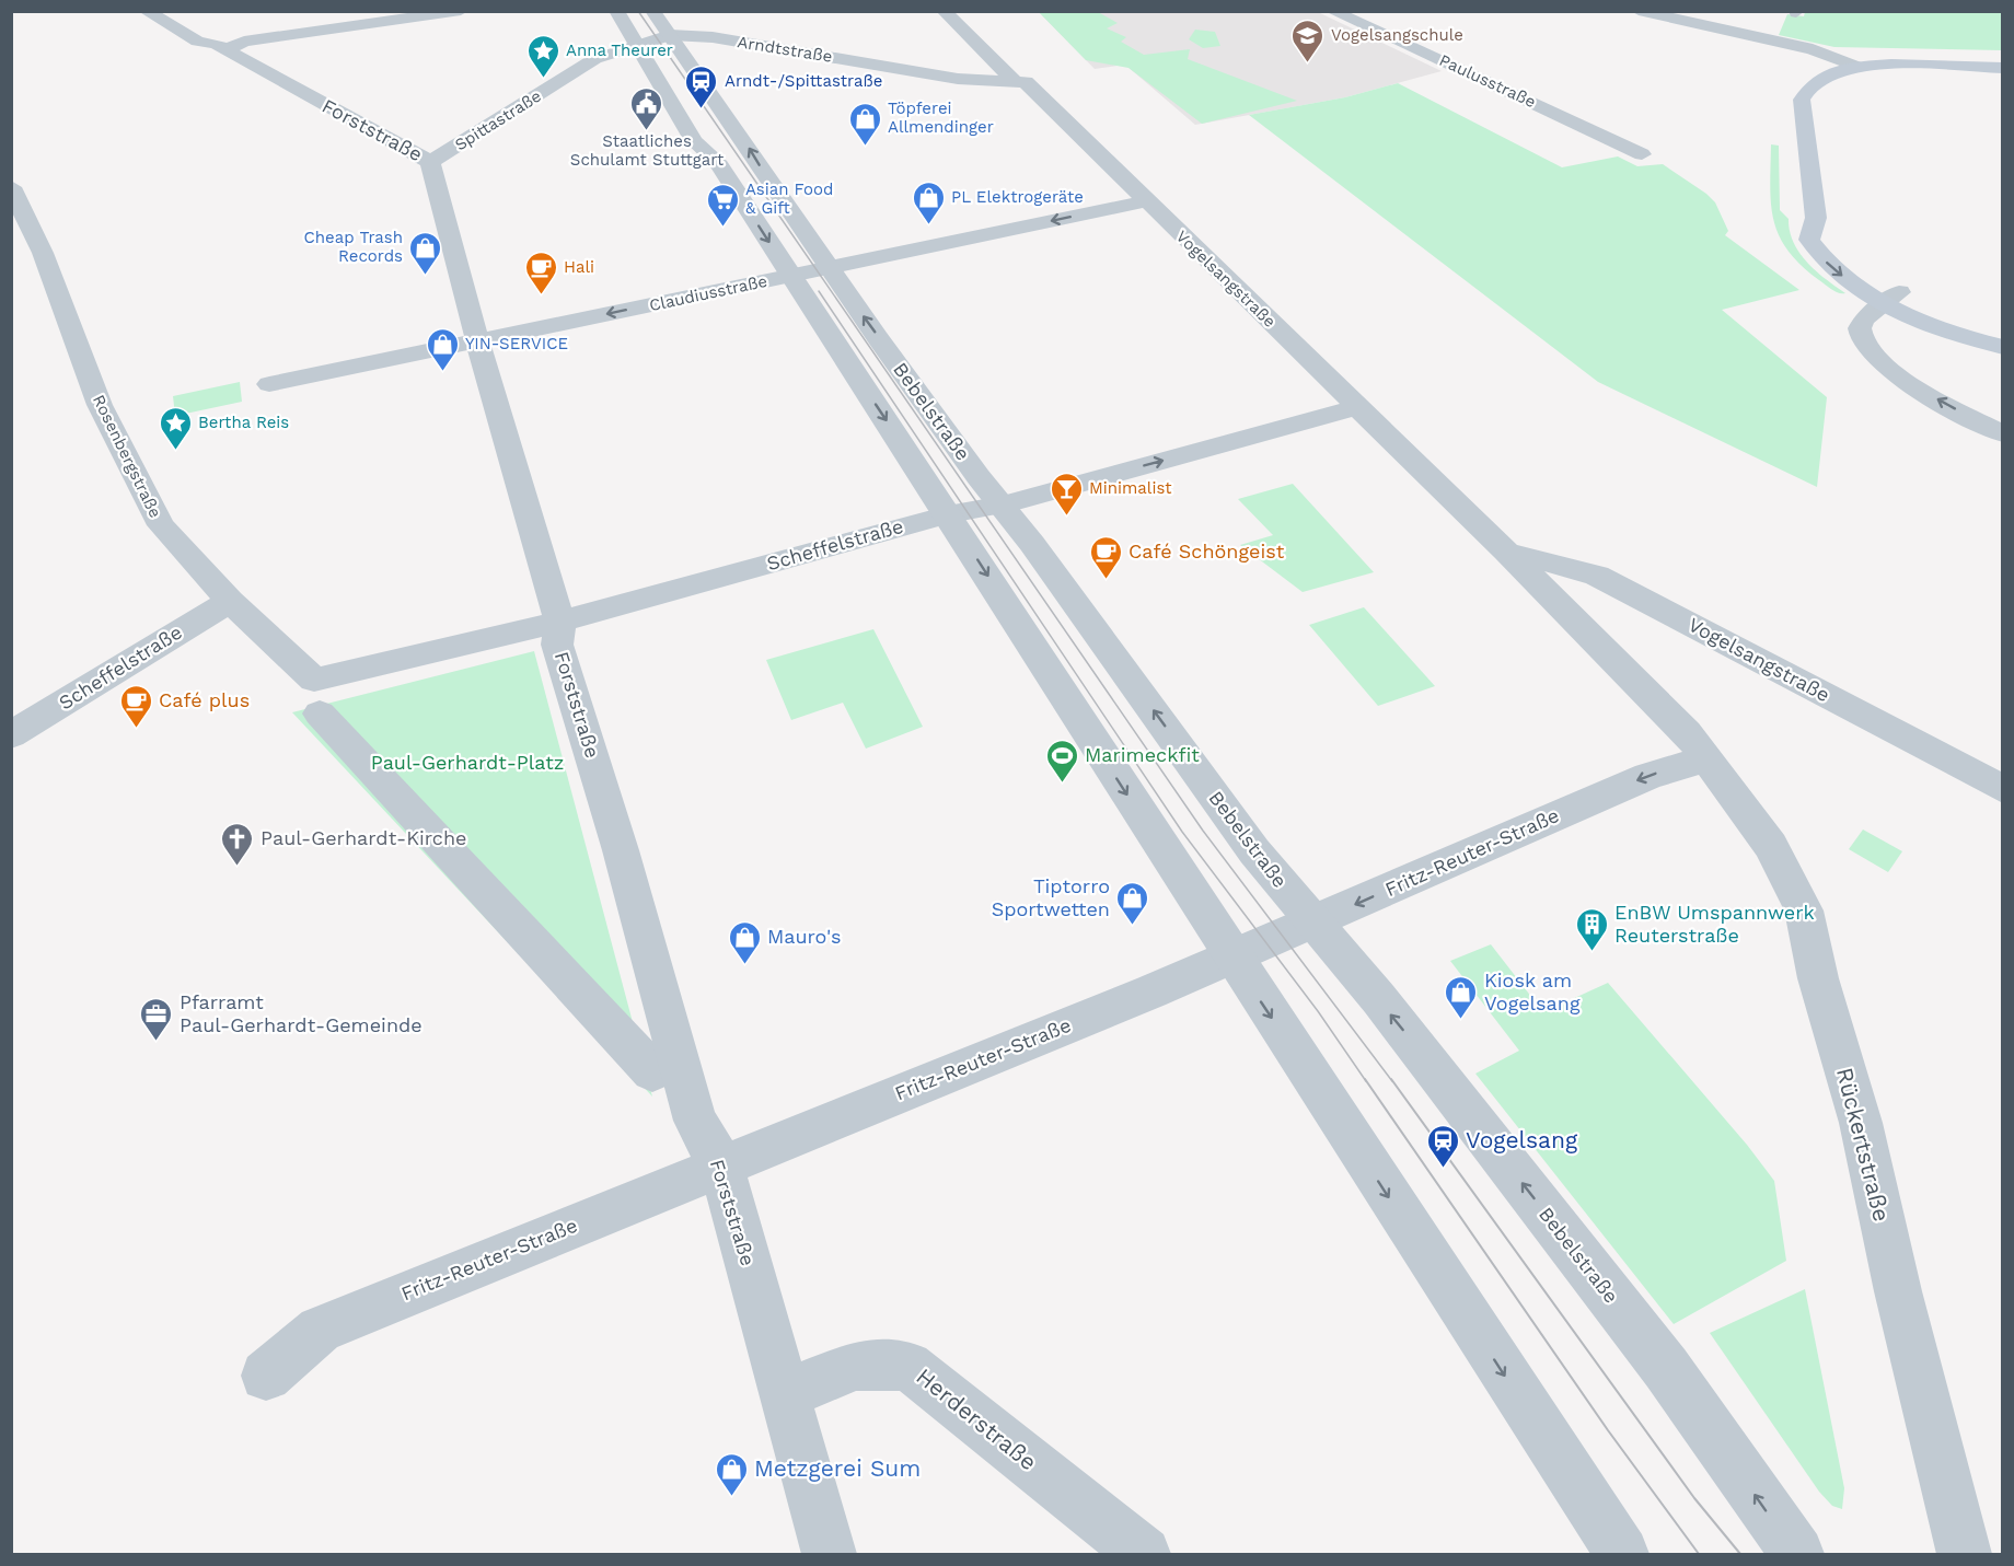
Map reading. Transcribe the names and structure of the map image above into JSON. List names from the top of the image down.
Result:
{
  "streets": {
    "street": [
      "Arndtstraße",
      "Paulusstraße",
      "Spittastraße",
      "Forststraße",
      "Vogelsangstraße",
      "Claudiusstraße",
      "Bebelstraße",
      "Rosenbergstraße",
      "Scheffelstraße",
      "Fritz-Reuter-Straße",
      "Rückertstraße",
      "Herderstraße"
    ]
  },
  "crossings": [
    ["Arndtstraße", "Spittastraße"],
    ["Arndtstraße", "Vogelsangstraße"],
    ["Arndtstraße", "Bebelstraße"],
    ["Spittastraße", "Forststraße"],
    ["Spittastraße", "Bebelstraße"],
    ["Forststraße", "Claudiusstraße"],
    ["Forststraße", "Scheffelstraße"],
    ["Forststraße", "Fritz-Reuter-Straße"],
    ["Forststraße", "Herderstraße"],
    ["Vogelsangstraße", "Claudiusstraße"],
    ["Vogelsangstraße", "Scheffelstraße"],
    ["Vogelsangstraße", "Fritz-Reuter-Straße"],
    ["Vogelsangstraße", "Rückertstraße"],
    ["Claudiusstraße", "Bebelstraße"],
    ["Bebelstraße", "Scheffelstraße"],
    ["Bebelstraße", "Fritz-Reuter-Straße"],
    ["Rosenbergstraße", "Scheffelstraße"],
    ["Fritz-Reuter-Straße", "Rückertstraße"]
  ],
  "one_way": ["Claudiusstraße"],
  "parks": ["Paul-Gerhardt-Platz"],
  "places": {
    "school or university": ["Vogelsangschule"],
    "place": ["Anna Theurer", "Bertha Reis"],
    "station": ["Arndt-/Spittastraße", "Vogelsang"],
    "public building": ["Staatliches Schulamt Stuttgart"],
    "shop": [
      "Töpferei Allmendinger",
      "PL Elektrogeräte",
      "Cheap Trash Records",
      "YIN-SERVICE",
      "Tiptorro Sportwetten",
      "Mauro's",
      "Kiosk am Vogelsang",
      "Metzgerei Sum"
    ],
    "supermarket": ["Asian Food & Gift"],
    "cafe": ["Hali", "Café Schöngeist", "Café plus"],
    "bar": ["Minimalist"],
    "sports": ["Marimeckfit"],
    "church": ["Paul-Gerhardt-Kirche"],
    "building": ["EnBW Umspannwerk Reuterstraße"],
    "office": ["Pfarramt Paul-Gerhardt-Gemeinde"]
  }
}
